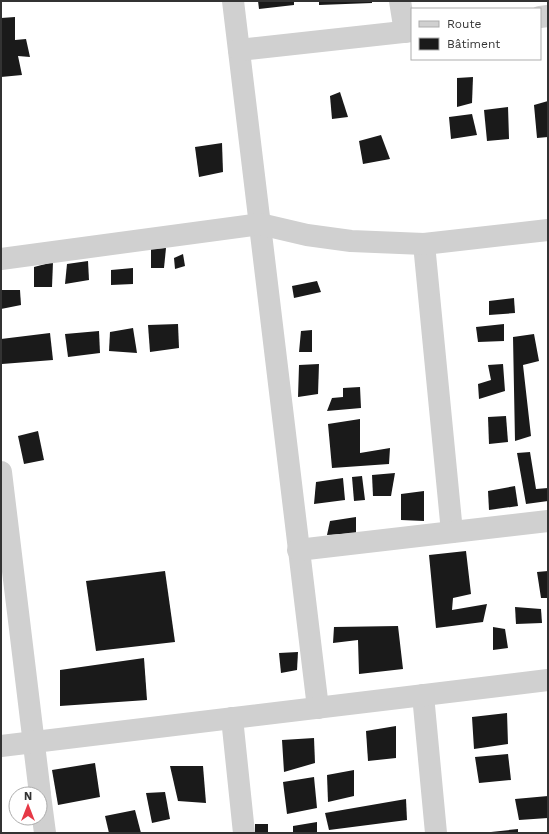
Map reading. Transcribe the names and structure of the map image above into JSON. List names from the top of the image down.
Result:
{
  "legend": ["Route", "Bâtiment"],
  "north": "top"
}
